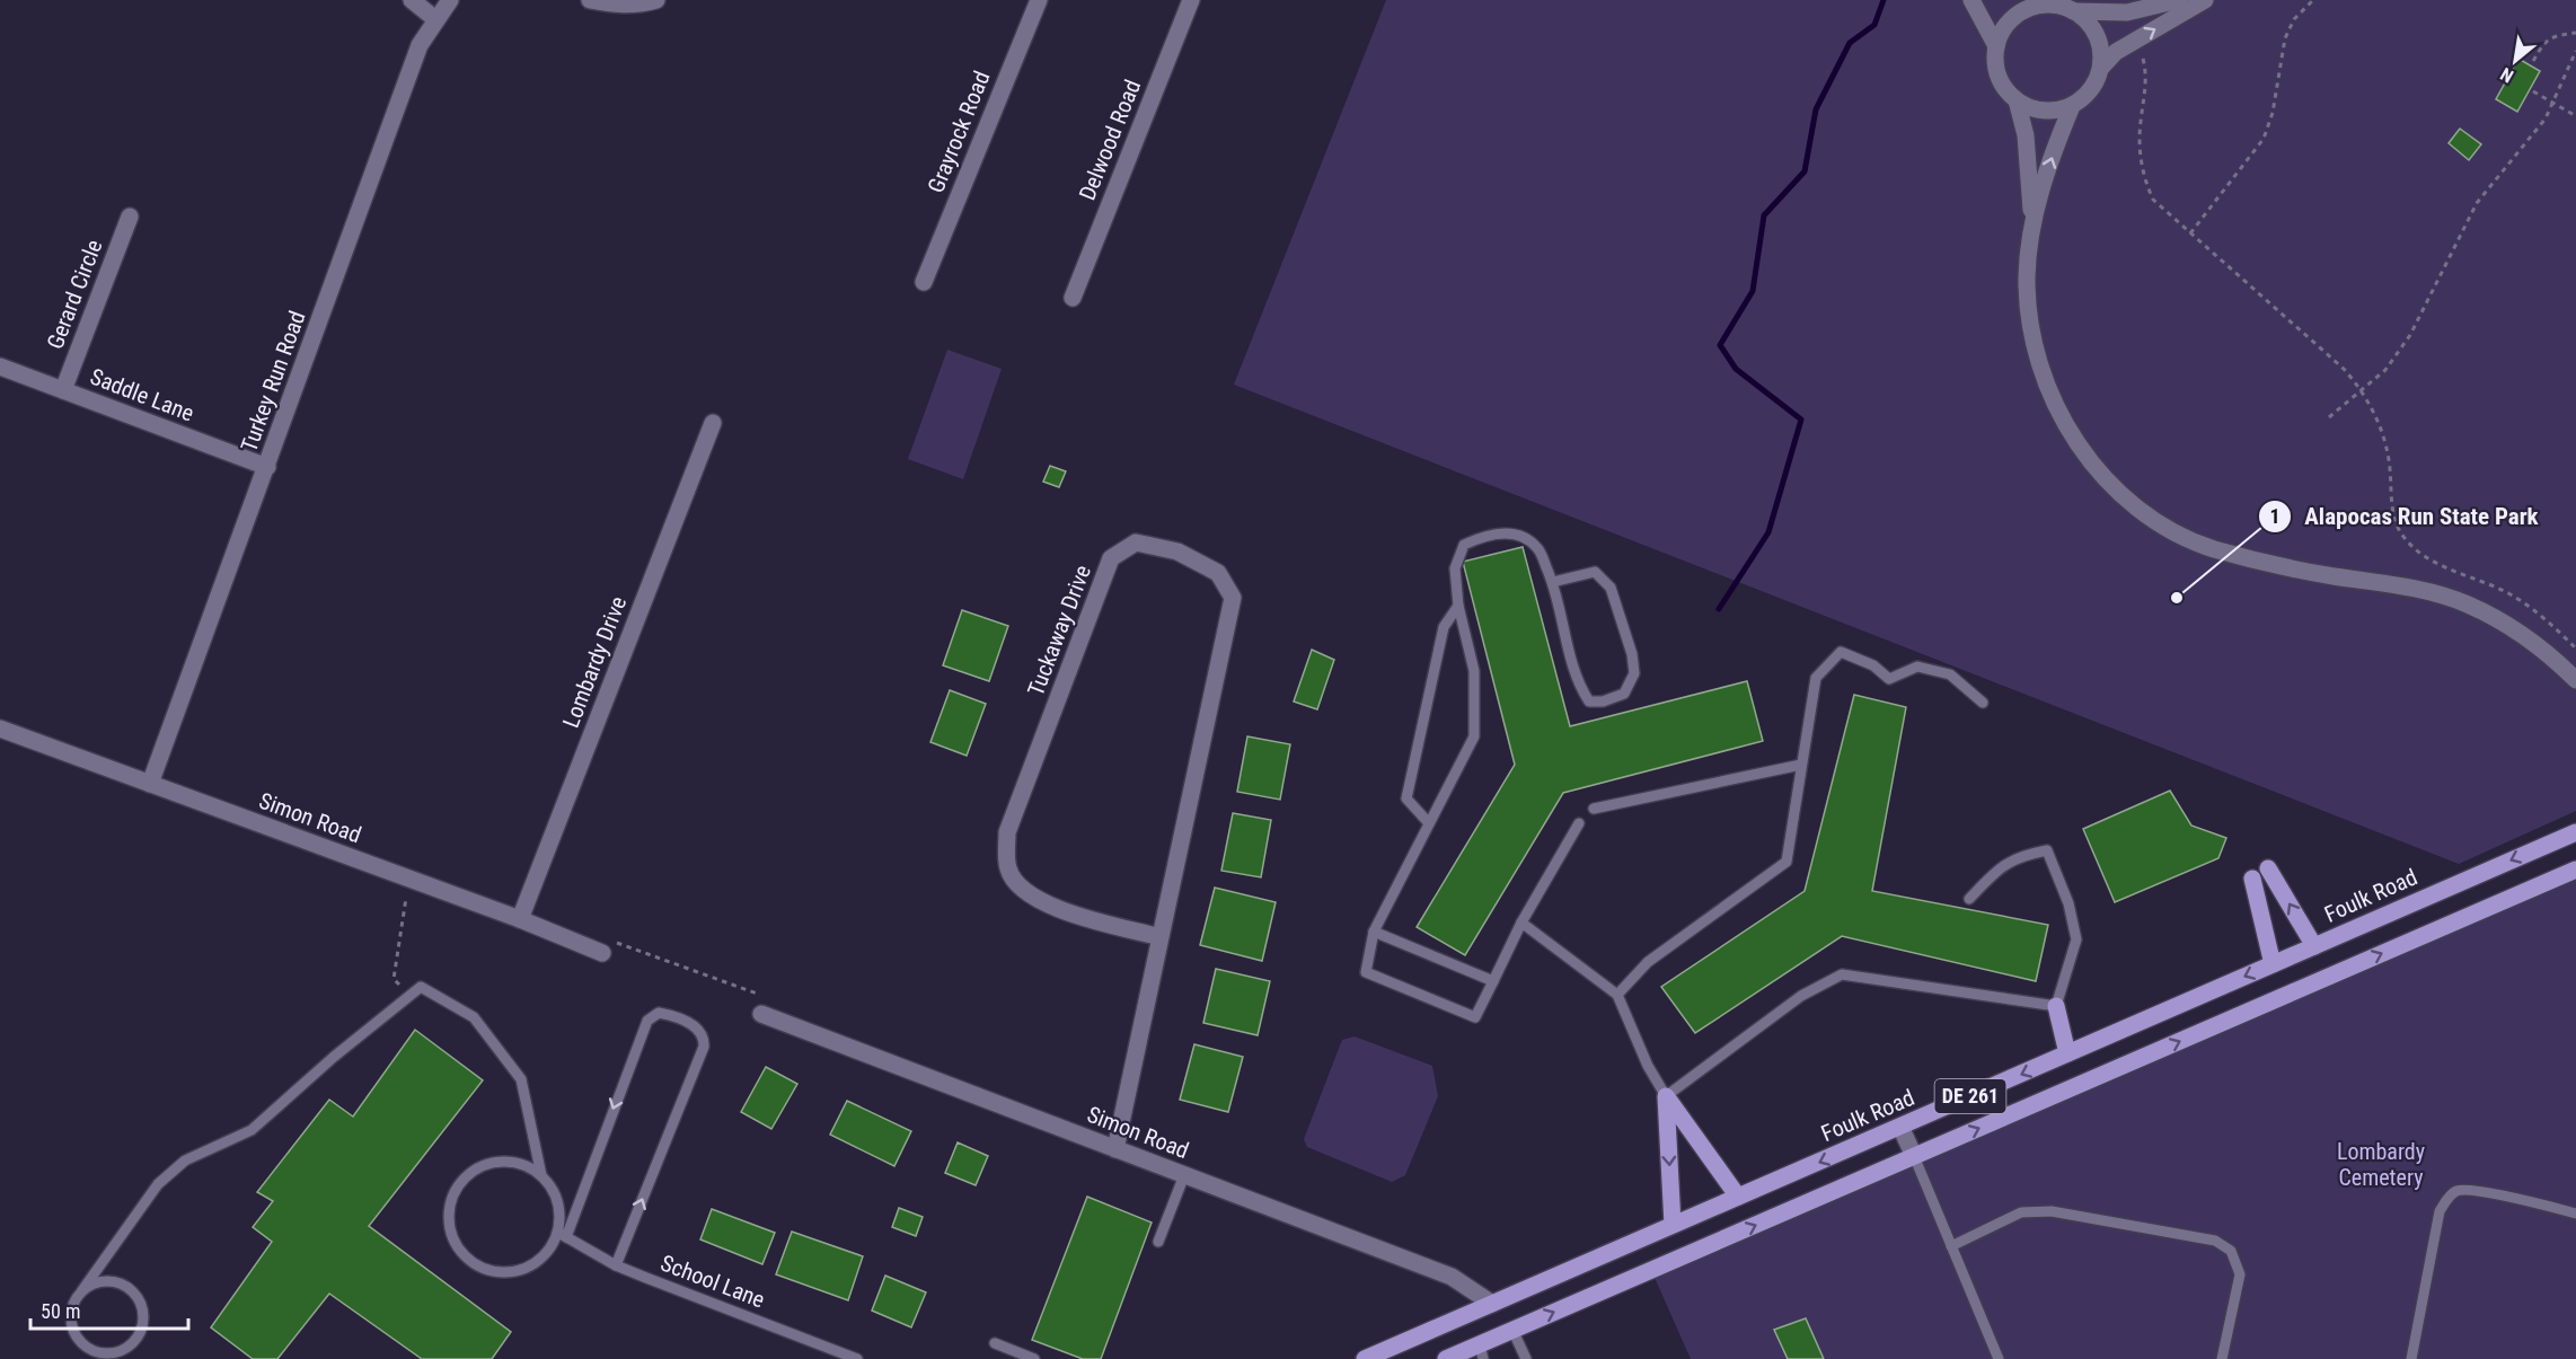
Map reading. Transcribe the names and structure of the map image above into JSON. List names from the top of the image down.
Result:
{
  "streets": {
    "main road": ["Foulk Road", "DE 261"],
    "street": [
      "Grayrock Road",
      "Delwood Road",
      "Gerard Circle",
      "Turkey Run Road",
      "Saddle Lane",
      "Tuckaway Drive",
      "Lombardy Drive",
      "Simon Road"
    ],
    "lane": ["School Lane"]
  },
  "crossings": [
    ["Gerard Circle", "Saddle Lane"],
    ["Turkey Run Road", "Saddle Lane"],
    ["Turkey Run Road", "Simon Road"],
    ["Tuckaway Drive", "Simon Road"],
    ["Lombardy Drive", "Simon Road"],
    ["Simon Road", "Foulk Road"]
  ],
  "parks": ["Lombardy Cemetery"],
  "places": ["Alapocas Run State Park"],
  "scale_bar": "50 m",
  "north": "bottom left"
}
